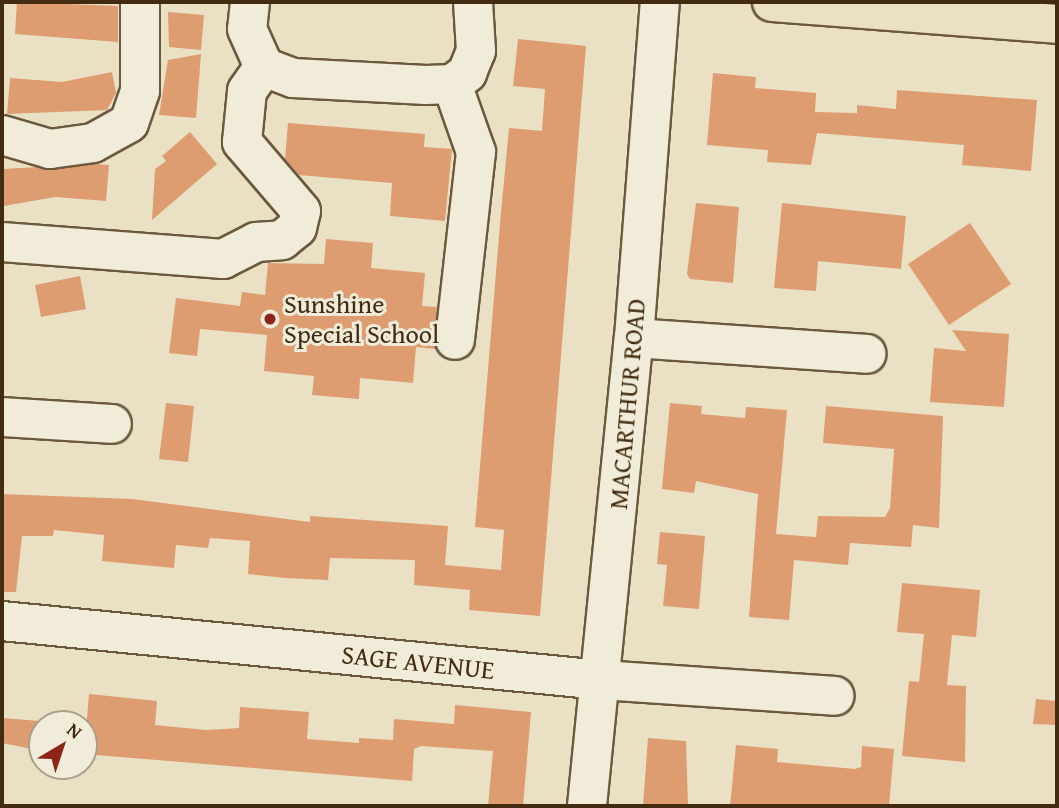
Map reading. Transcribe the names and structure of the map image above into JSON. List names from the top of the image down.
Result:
{
  "streets": {
    "street": ["MACARTHUR ROAD", "SAGE AVENUE"]
  },
  "crossings": [
    ["MACARTHUR ROAD", "SAGE AVENUE"]
  ],
  "places": ["Sunshine Special School"],
  "north": "top right"
}
